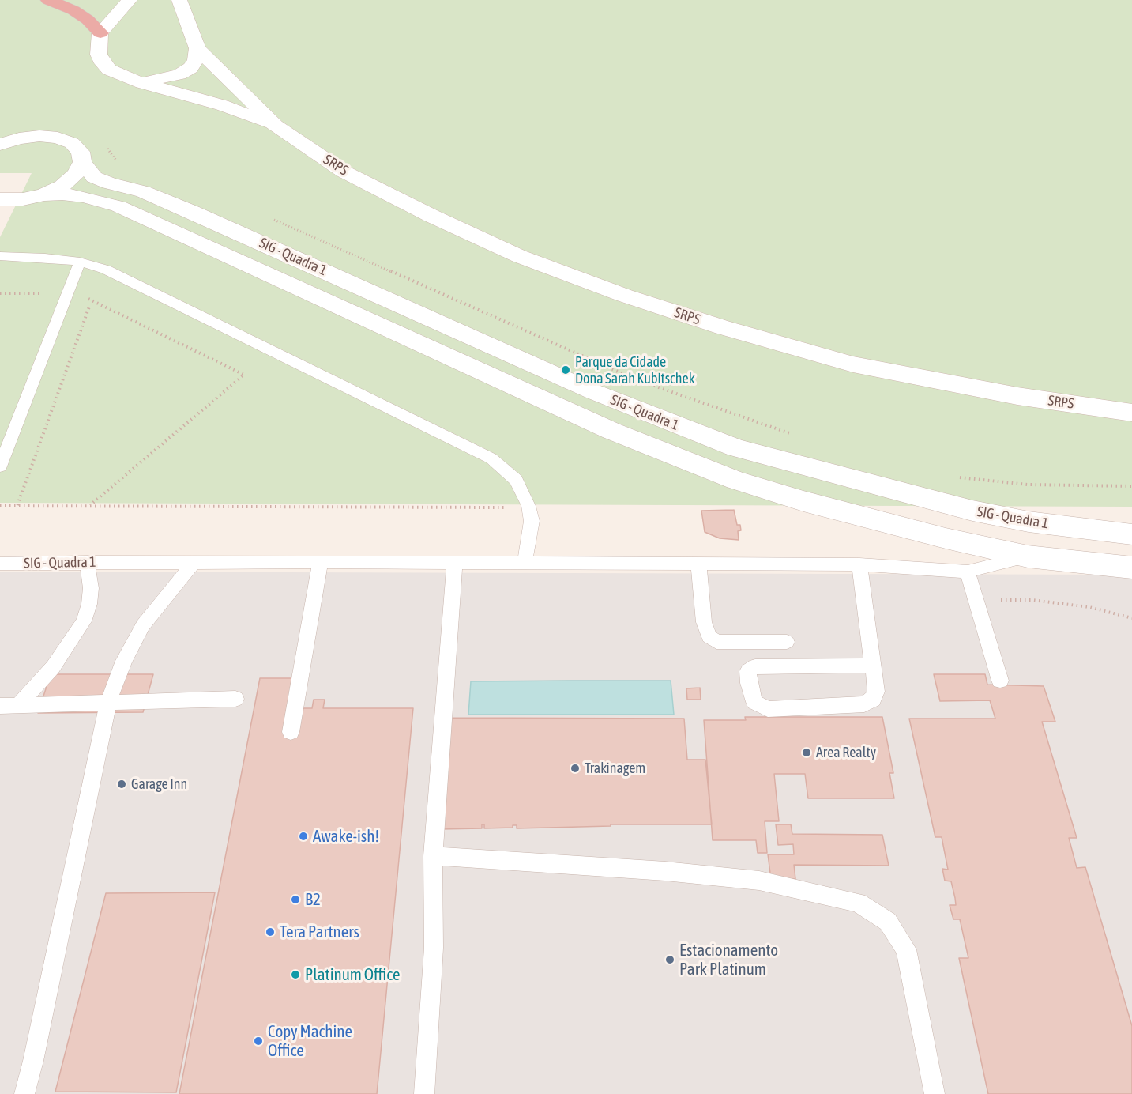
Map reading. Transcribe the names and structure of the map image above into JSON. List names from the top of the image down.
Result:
{
  "streets": {
    "street": ["SRPS", "SIG - Quadra 1"]
  },
  "places": [
    "Parque da Cidade Dona Sarah Kubitschek",
    "Area Realty",
    "Trakinagem",
    "Garage Inn",
    "Awake-ish!",
    "B2",
    "Tera Partners",
    "Estacionamento Park Platinum",
    "Platinum Office",
    "Copy Machine Office"
  ]
}
